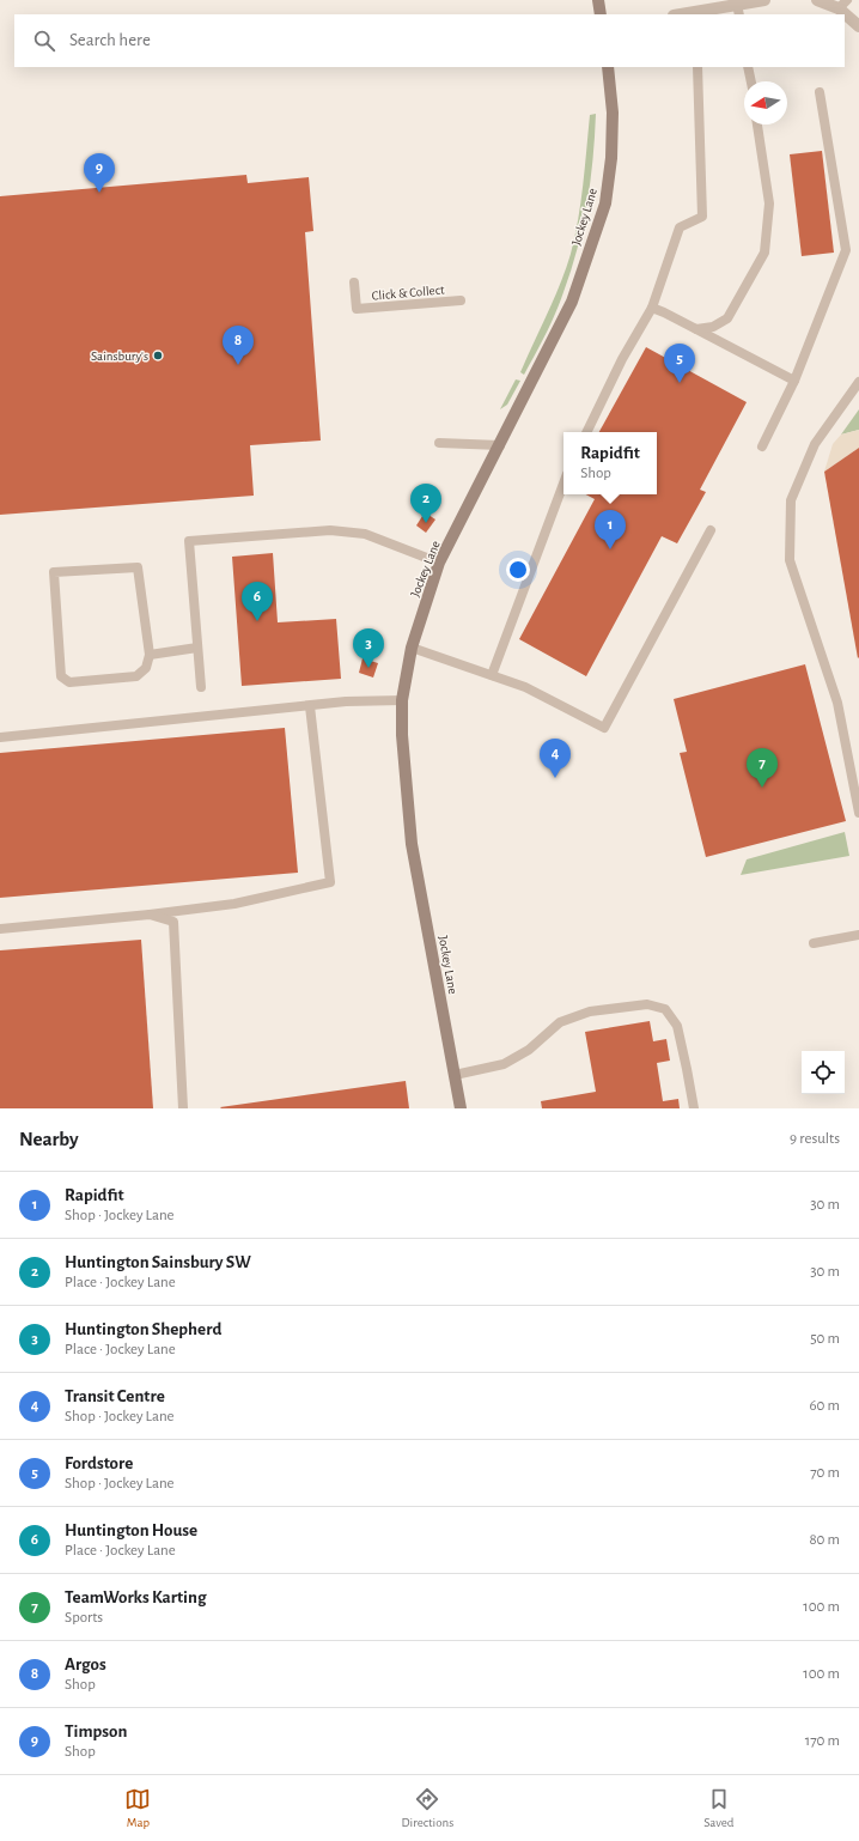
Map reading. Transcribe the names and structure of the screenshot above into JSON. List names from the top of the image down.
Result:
{
  "streets": {
    "street": ["Jockey Lane"],
    "lane": ["Click & Collect"]
  },
  "places": ["Sainsbury's"],
  "north": "left",
  "page": {
    "search": "Search here",
    "pins": [
      "9",
      "8",
      "5",
      "2",
      "1",
      "6",
      "3",
      "4",
      "7"
    ],
    "popup": ["Rapidfit", "Shop"],
    "heading": ["Nearby", "9 results"],
    "list": [
      {
        "mark": "1",
        "name": "Rapidfit",
        "note": "Shop · Jockey Lane",
        "value": "30 m"
      },
      {
        "mark": "2",
        "name": "Huntington Sainsbury SW",
        "note": "Place · Jockey Lane",
        "value": "30 m"
      },
      {
        "mark": "3",
        "name": "Huntington Shepherd",
        "note": "Place · Jockey Lane",
        "value": "50 m"
      },
      {
        "mark": "4",
        "name": "Transit Centre",
        "note": "Shop · Jockey Lane",
        "value": "60 m"
      },
      {
        "mark": "5",
        "name": "Fordstore",
        "note": "Shop · Jockey Lane",
        "value": "70 m"
      },
      {
        "mark": "6",
        "name": "Huntington House",
        "note": "Place · Jockey Lane",
        "value": "80 m"
      },
      {
        "mark": "7",
        "name": "TeamWorks Karting",
        "note": "Sports",
        "value": "100 m"
      },
      {
        "mark": "8",
        "name": "Argos",
        "note": "Shop",
        "value": "100 m"
      },
      {
        "mark": "9",
        "name": "Timpson",
        "note": "Shop",
        "value": "170 m"
      }
    ],
    "nav": ["Map", "Directions", "Saved"]
  }
}
